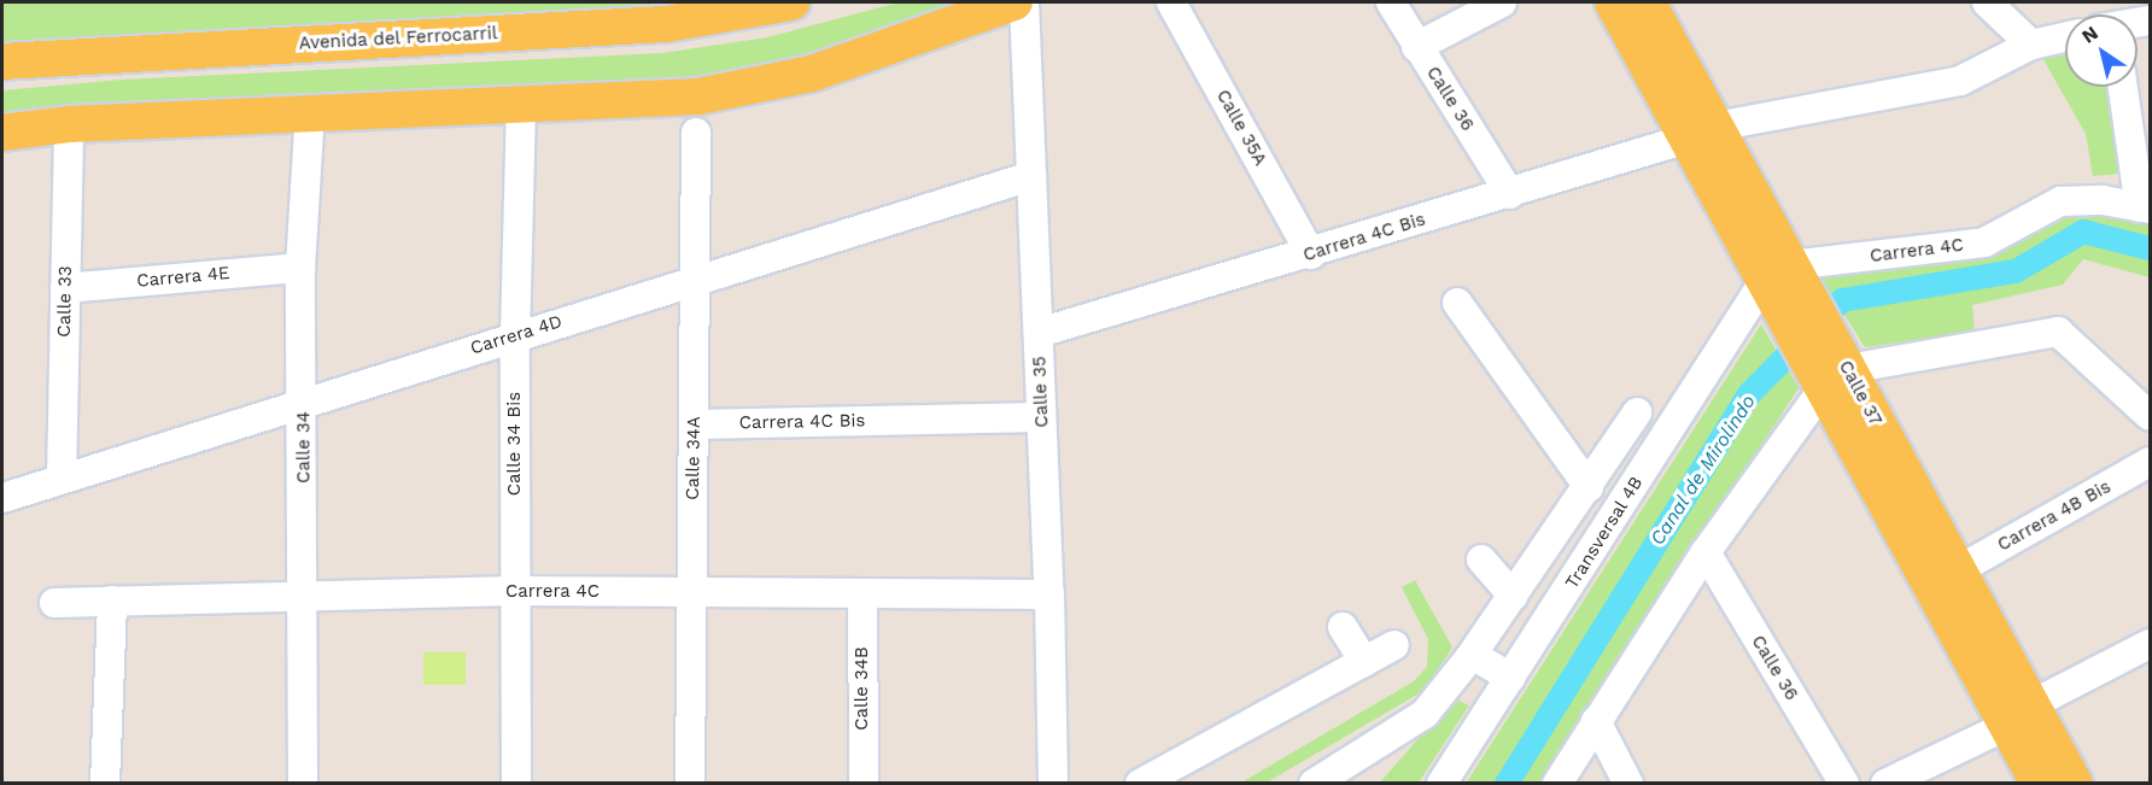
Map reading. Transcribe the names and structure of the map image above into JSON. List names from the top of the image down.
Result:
{
  "streets": {
    "main road": ["Avenida del Ferrocarril", "Calle 37"],
    "street": [
      "Calle 36",
      "Calle 35A",
      "Carrera 4C Bis",
      "Carrera 4C",
      "Carrera 4E",
      "Calle 33",
      "Carrera 4D",
      "Calle 35",
      "Calle 34 Bis",
      "Calle 34",
      "Calle 34A",
      "Carrera 4B Bis",
      "Transversal 4B",
      "Calle 34B"
    ]
  },
  "crossings": [
    ["Calle 36", "Carrera 4C Bis"],
    ["Calle 35A", "Carrera 4C Bis"],
    ["Carrera 4C Bis", "Calle 35"],
    ["Carrera 4C Bis", "Calle 37"],
    ["Carrera 4C Bis", "Calle 34A"],
    ["Carrera 4C", "Calle 35"],
    ["Carrera 4C", "Calle 37"],
    ["Carrera 4C", "Calle 34 Bis"],
    ["Carrera 4C", "Calle 34"],
    ["Carrera 4C", "Calle 34A"],
    ["Carrera 4C", "Transversal 4B"],
    ["Carrera 4C", "Calle 34B"],
    ["Carrera 4E", "Calle 33"],
    ["Carrera 4E", "Calle 34"],
    ["Calle 33", "Carrera 4D"],
    ["Carrera 4D", "Calle 35"],
    ["Carrera 4D", "Calle 34 Bis"],
    ["Carrera 4D", "Calle 34"],
    ["Carrera 4D", "Calle 34A"],
    ["Calle 37", "Carrera 4B Bis"],
    ["Calle 37", "Transversal 4B"]
  ],
  "water": ["Canal de Mirolindo"],
  "north": "top left"
}
